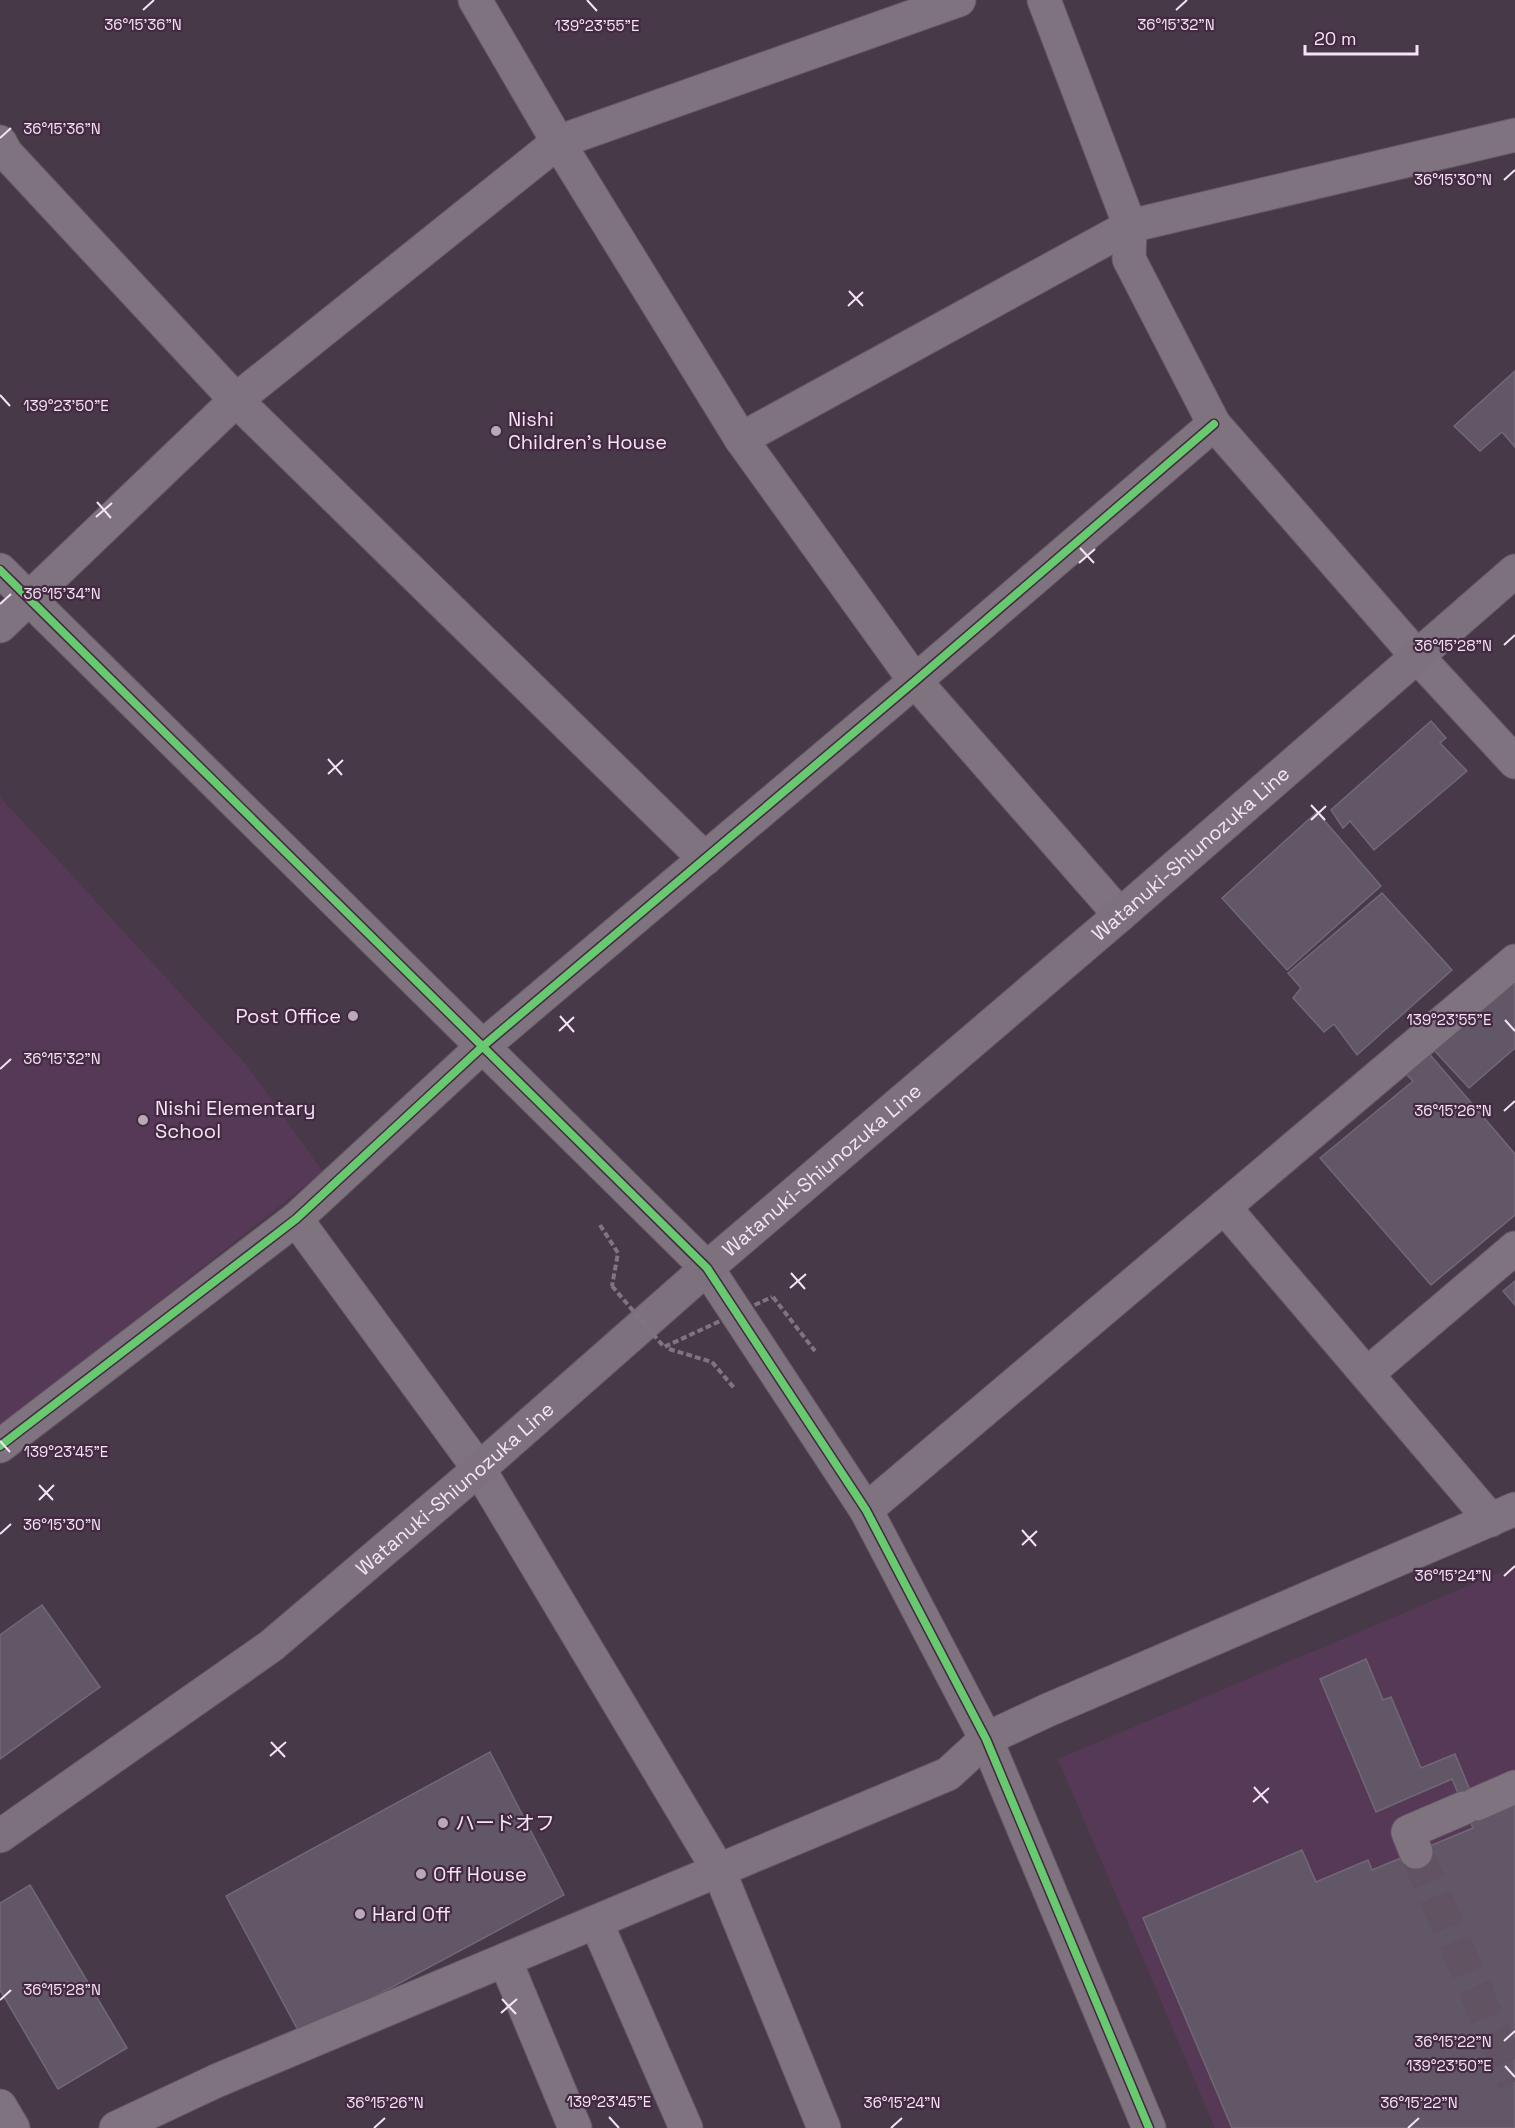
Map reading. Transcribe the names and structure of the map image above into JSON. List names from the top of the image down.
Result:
{
  "streets": {
    "main road": ["Watanuki-Shiunozuka Line"]
  },
  "places": [
    "Nishi Children's House",
    "Post Office",
    "Nishi Elementary School",
    "ハードオフ",
    "Off House",
    "Hard Off"
  ],
  "scale_bar": "20 m",
  "coordinates": [
    "36°15'32\"N",
    "36°15'36\"N",
    "139°23'55\"E",
    "36°15'30\"N",
    "139°23'50\"E",
    "36°15'34\"N",
    "36°15'28\"N",
    "36°15'26\"N",
    "139°23'45\"E",
    "36°15'24\"N",
    "36°15'22\"N"
  ]
}
